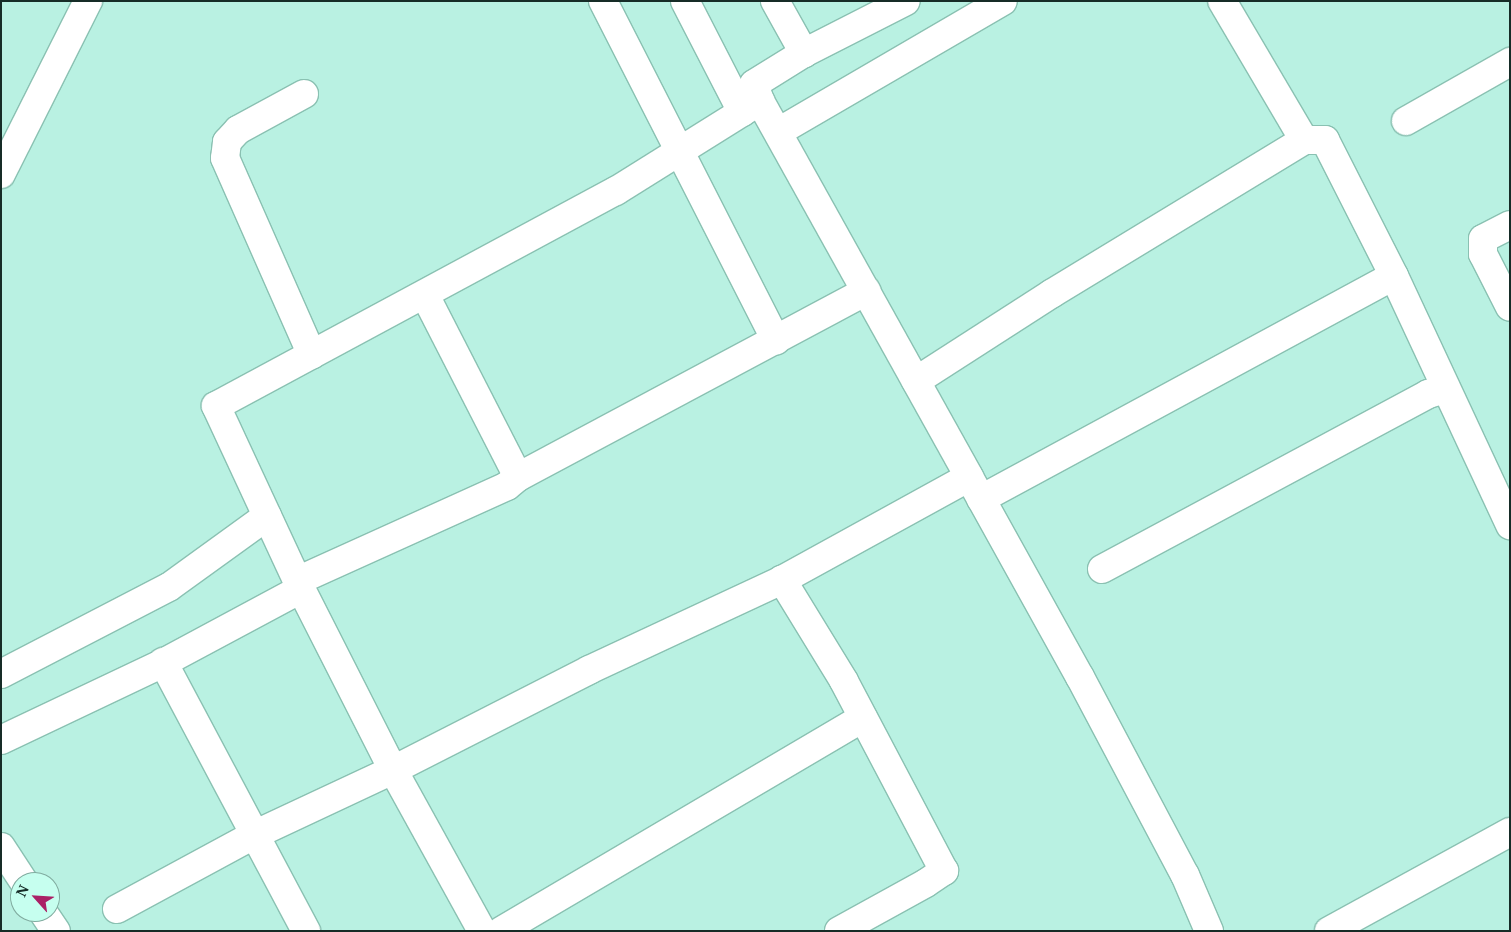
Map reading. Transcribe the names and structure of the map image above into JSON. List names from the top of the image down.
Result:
{
  "north": "top left"
}
